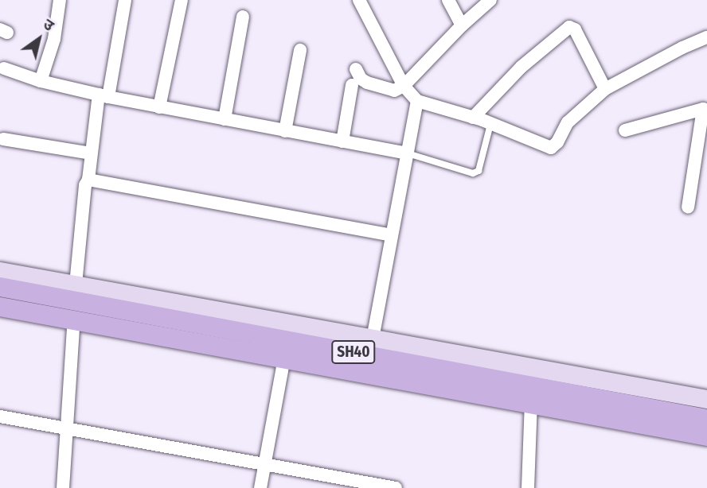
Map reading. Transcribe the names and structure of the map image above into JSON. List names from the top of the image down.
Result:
{
  "streets": {
    "main road": ["SH40"]
  },
  "north": "top right"
}
